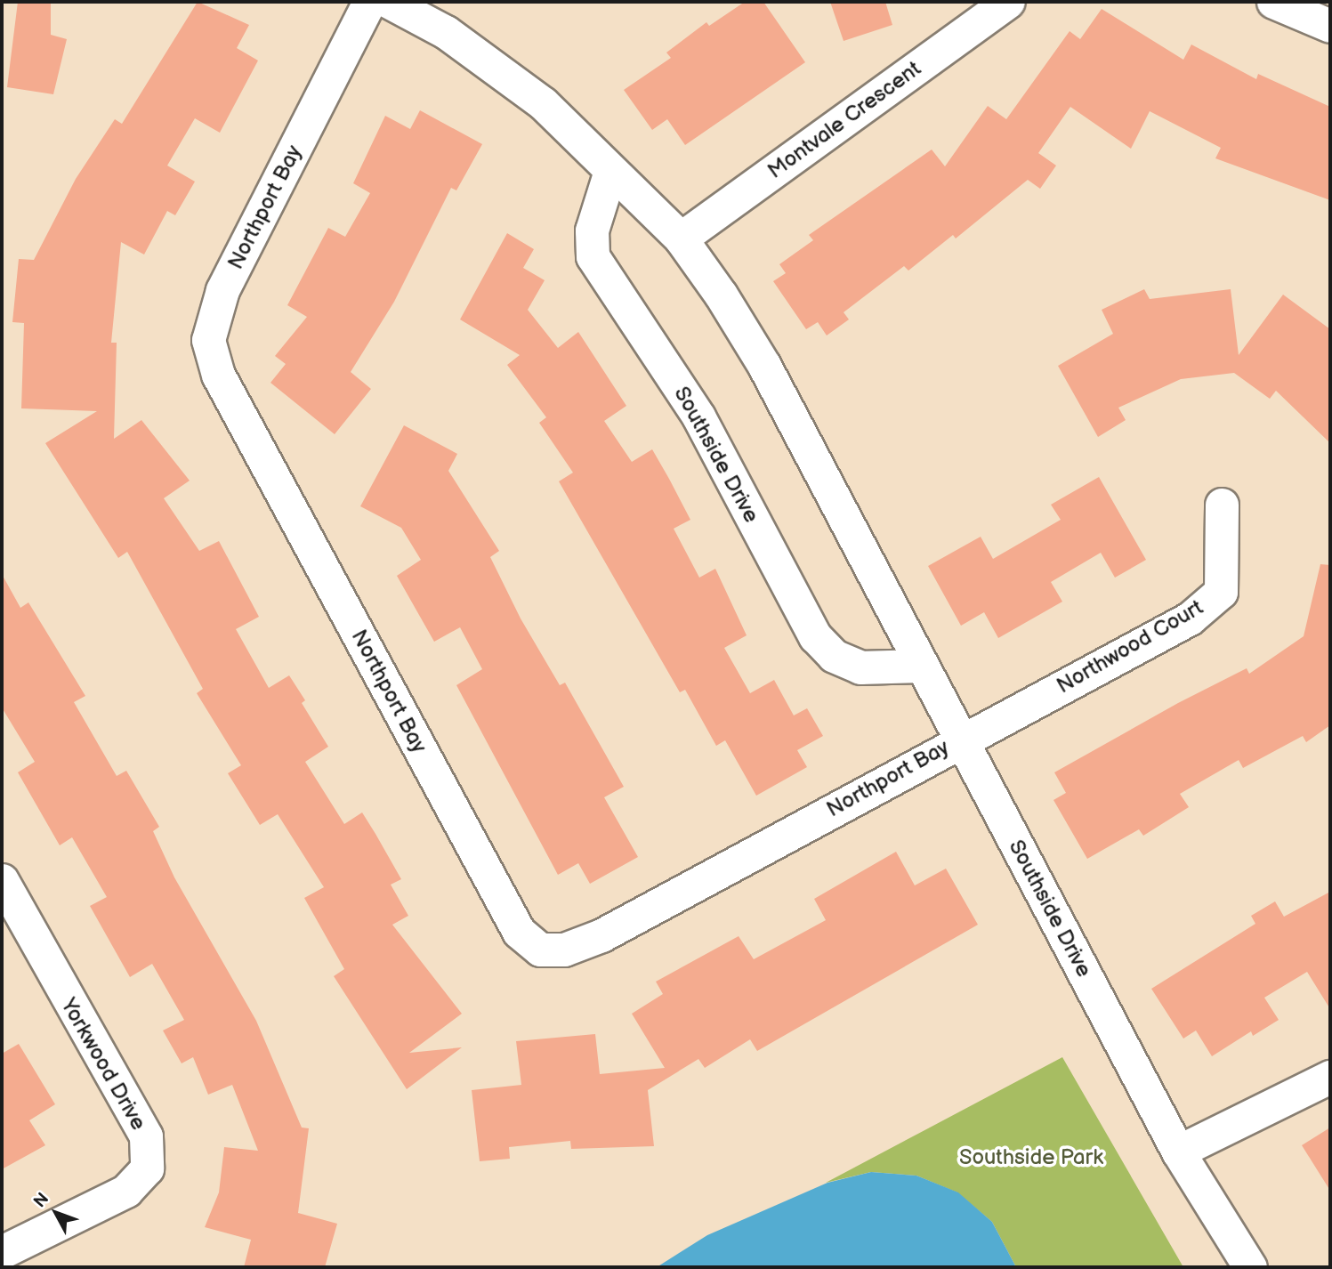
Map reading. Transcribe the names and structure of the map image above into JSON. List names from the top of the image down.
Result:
{
  "streets": {
    "street": [
      "Montvale Crescent",
      "Northport Bay",
      "Southside Drive",
      "Northwood Court",
      "Yorkwood Drive"
    ]
  },
  "crossings": [
    ["Montvale Crescent", "Southside Drive"],
    ["Northport Bay", "Southside Drive"],
    ["Northport Bay", "Northwood Court"],
    ["Southside Drive", "Northwood Court"]
  ],
  "parks": ["Southside Park"],
  "north": "top left"
}
